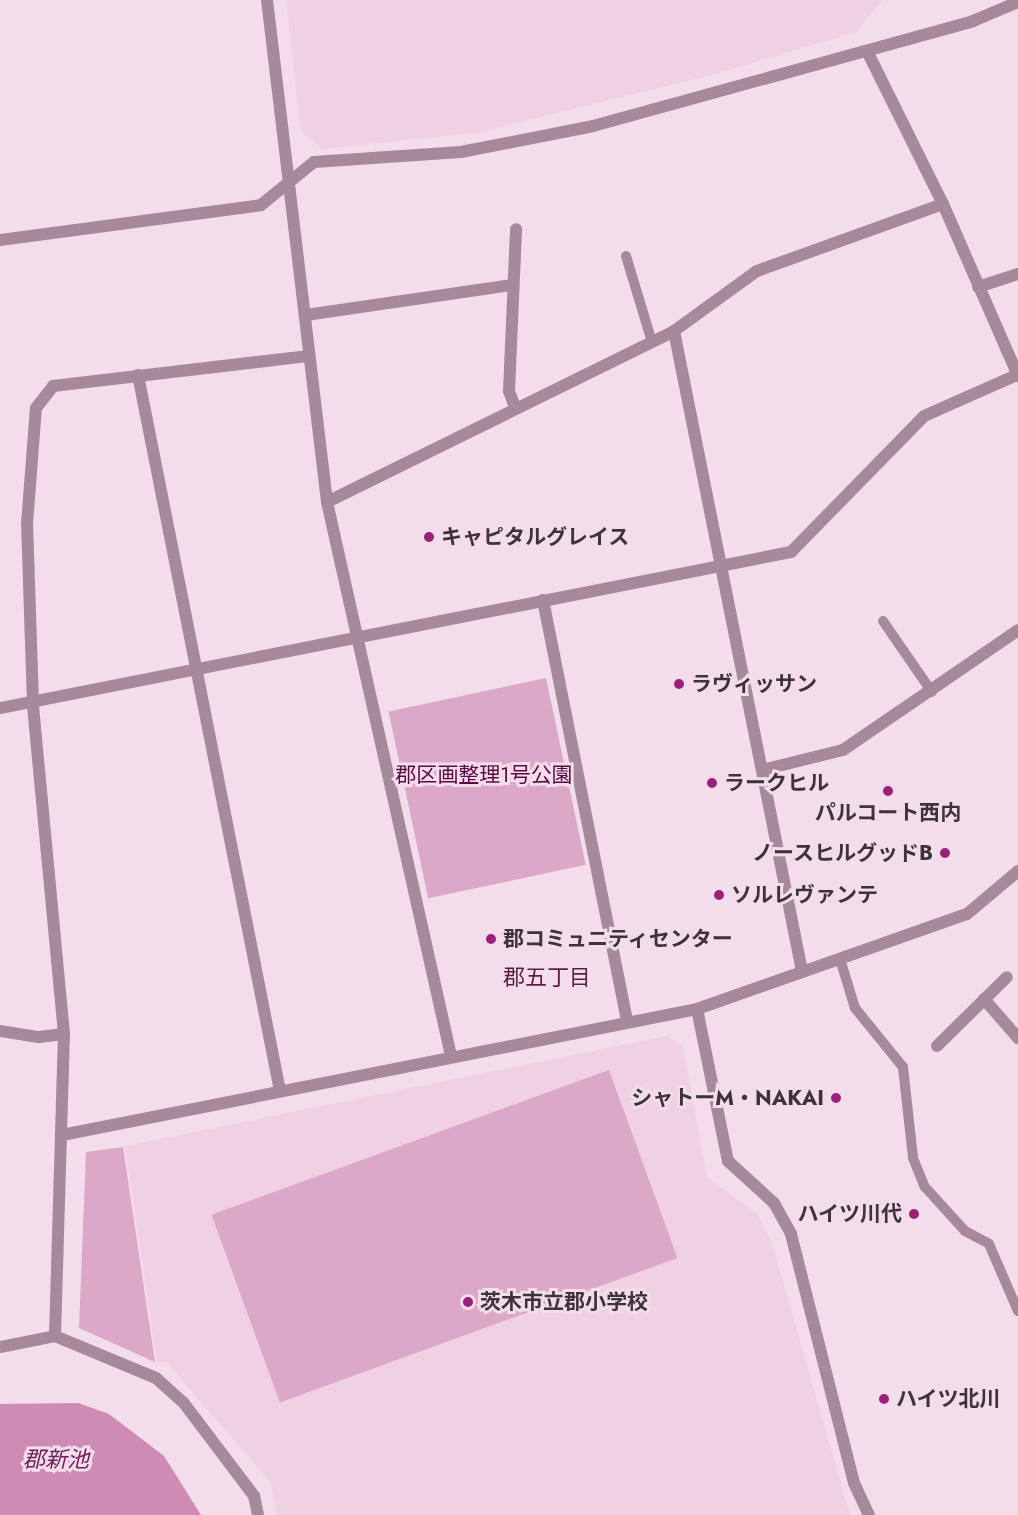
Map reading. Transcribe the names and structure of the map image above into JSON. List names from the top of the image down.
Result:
{
  "districts": ["郡五丁目"],
  "water": ["郡新池"],
  "parks": ["郡区画整理1号公園"],
  "places": [
    "キャピタルグレイス",
    "ラヴィッサン",
    "ラークヒル",
    "パルコート西内",
    "ノースヒルグッドB",
    "ソルレヴァンテ",
    "郡コミュニティセンター",
    "シャトーM・NAKAI",
    "ハイツ川代",
    "茨木市立郡小学校",
    "ハイツ北川"
  ]
}
